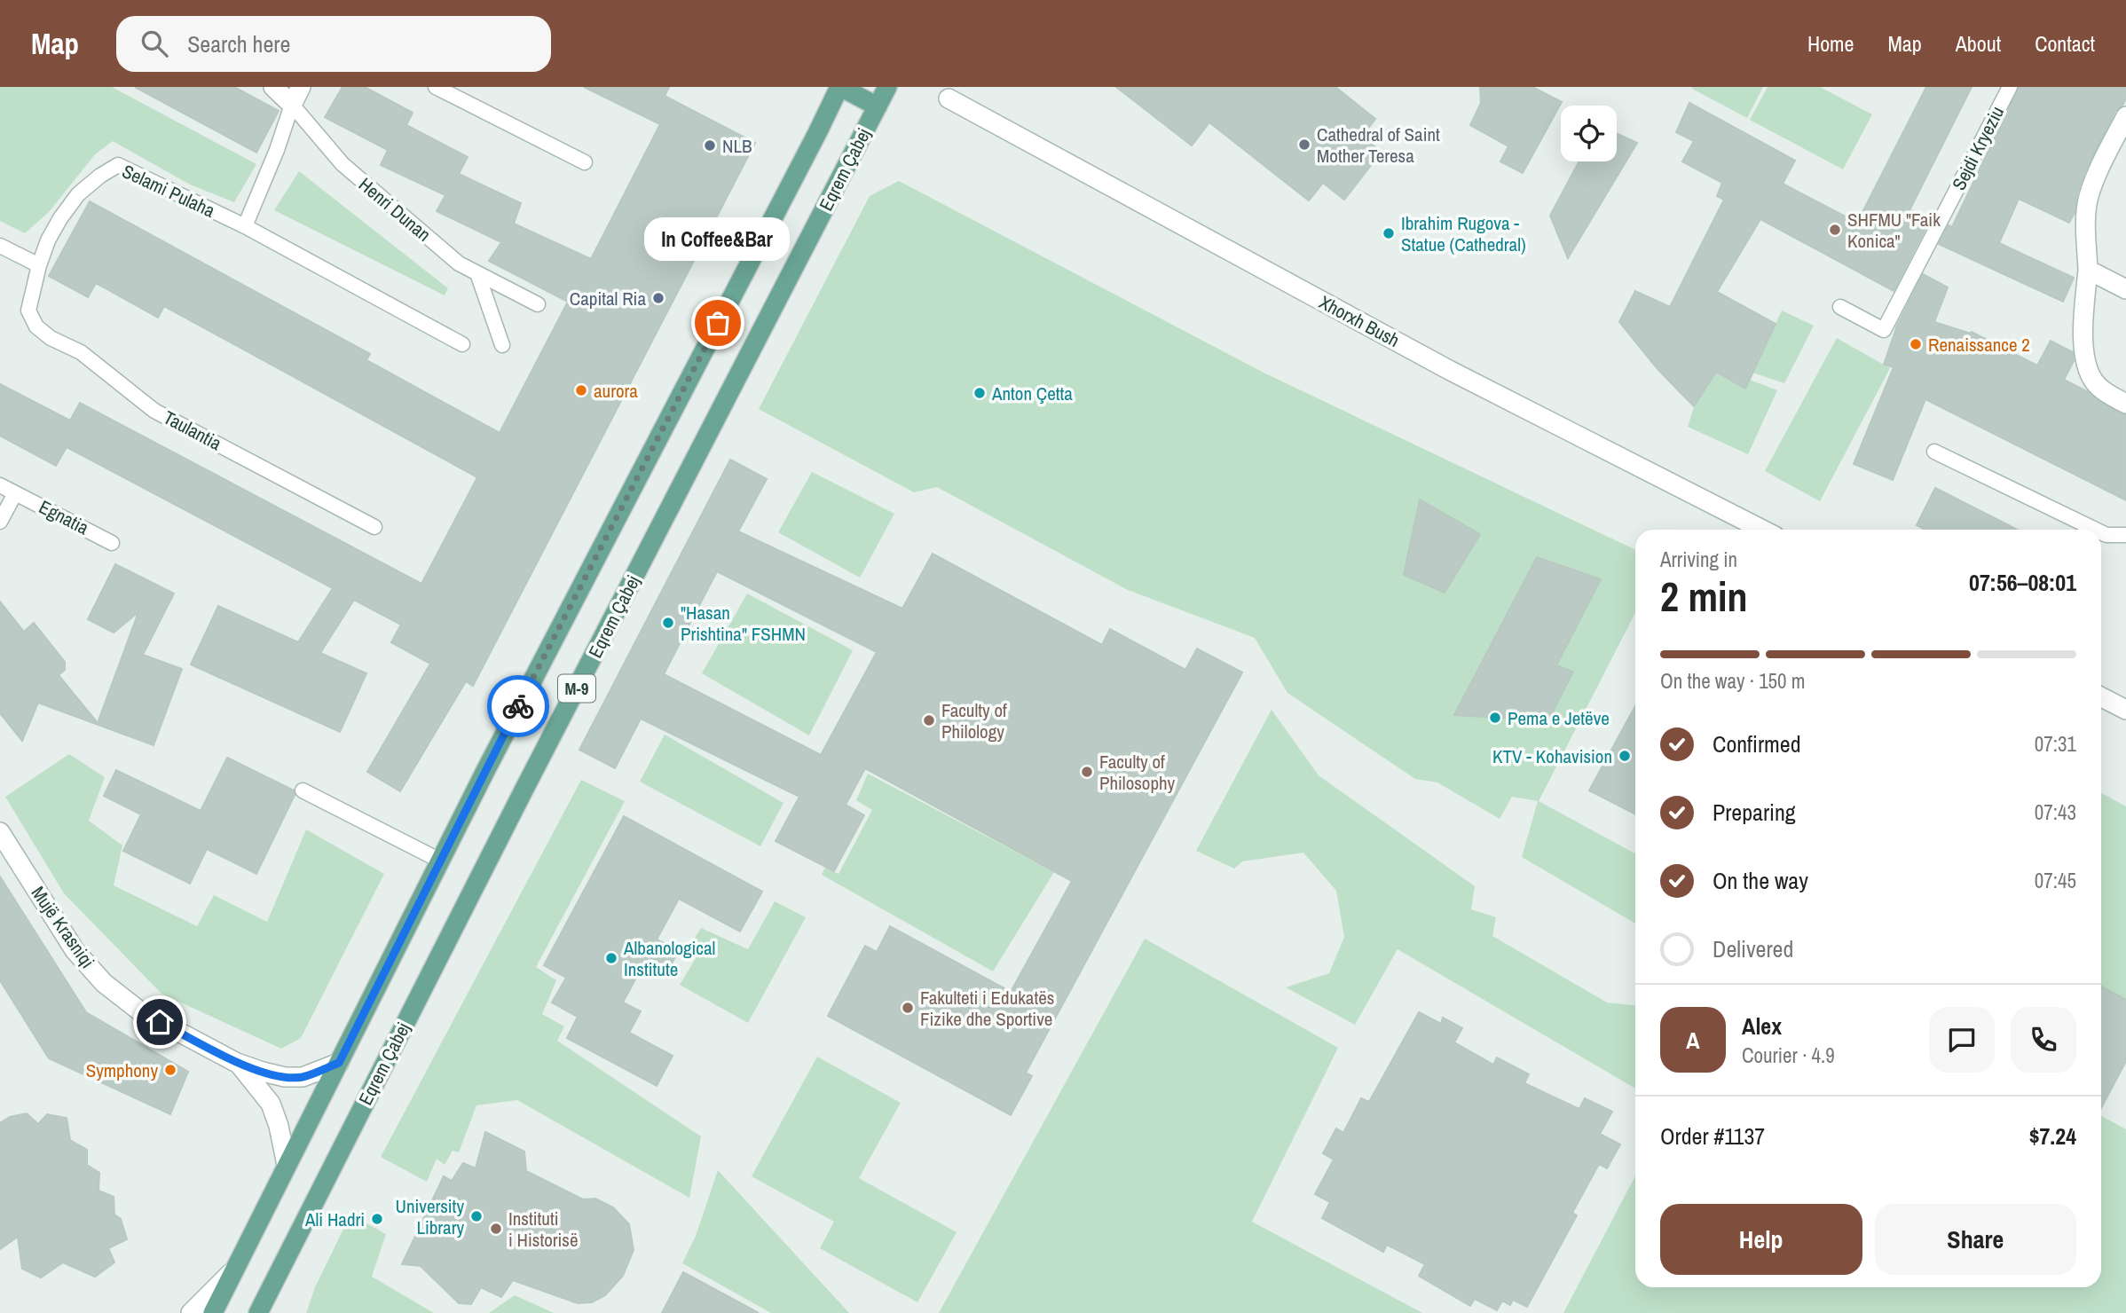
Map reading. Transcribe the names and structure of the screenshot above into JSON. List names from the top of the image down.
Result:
{
  "streets": {
    "main road": ["Eqrem Çabej", "M-9"],
    "street": ["Henri Dunan", "Xhorxh Bush", "Mujë Krasniqi"],
    "lane": [
      "Sejdi Kryeziu",
      "Selami Pulaha",
      "Taulantia",
      "Egnatia"
    ]
  },
  "crossings": [
    ["Selami Pulaha", "Taulantia"]
  ],
  "places": [
    "Cathedral of Saint Mother Teresa",
    "NLB",
    "SHFMU \"Faik Konica\"",
    "Ibrahim Rugova - Statue (Cathedral)",
    "Capital Ria",
    "In Coffee&Bar",
    "Renaissance 2",
    "aurora",
    "Anton Çetta",
    "\"Hasan Prishtina\" FSHMN",
    "Pema e Jetëve",
    "Faculty of Philology",
    "KTV - Kohavision",
    "Faculty of Philosophy",
    "Albanological Institute",
    "Fakulteti i Edukatës Fizike dhe Sportive",
    "Symphony",
    "University Library",
    "Ali Hadri",
    "Instituti i Historisë"
  ],
  "page": {
    "header": "Map",
    "search": "Search here",
    "nav": [
      "Home",
      "Map",
      "About",
      "Contact"
    ],
    "bubble": "In Coffee&Bar",
    "heading": ["2 min", "Arriving in", "07:56–08:01"],
    "panel": [
      "Alex",
      "Courier · 4.9",
      "Order #1137",
      "$7.24"
    ],
    "bar": "On the way · 150 m",
    "list": [
      ["Confirmed", "07:31"],
      ["Preparing", "07:43"],
      ["On the way", "07:45"],
      "Delivered"
    ],
    "round": "A",
    "buttons": ["Help", "Share"]
  }
}
